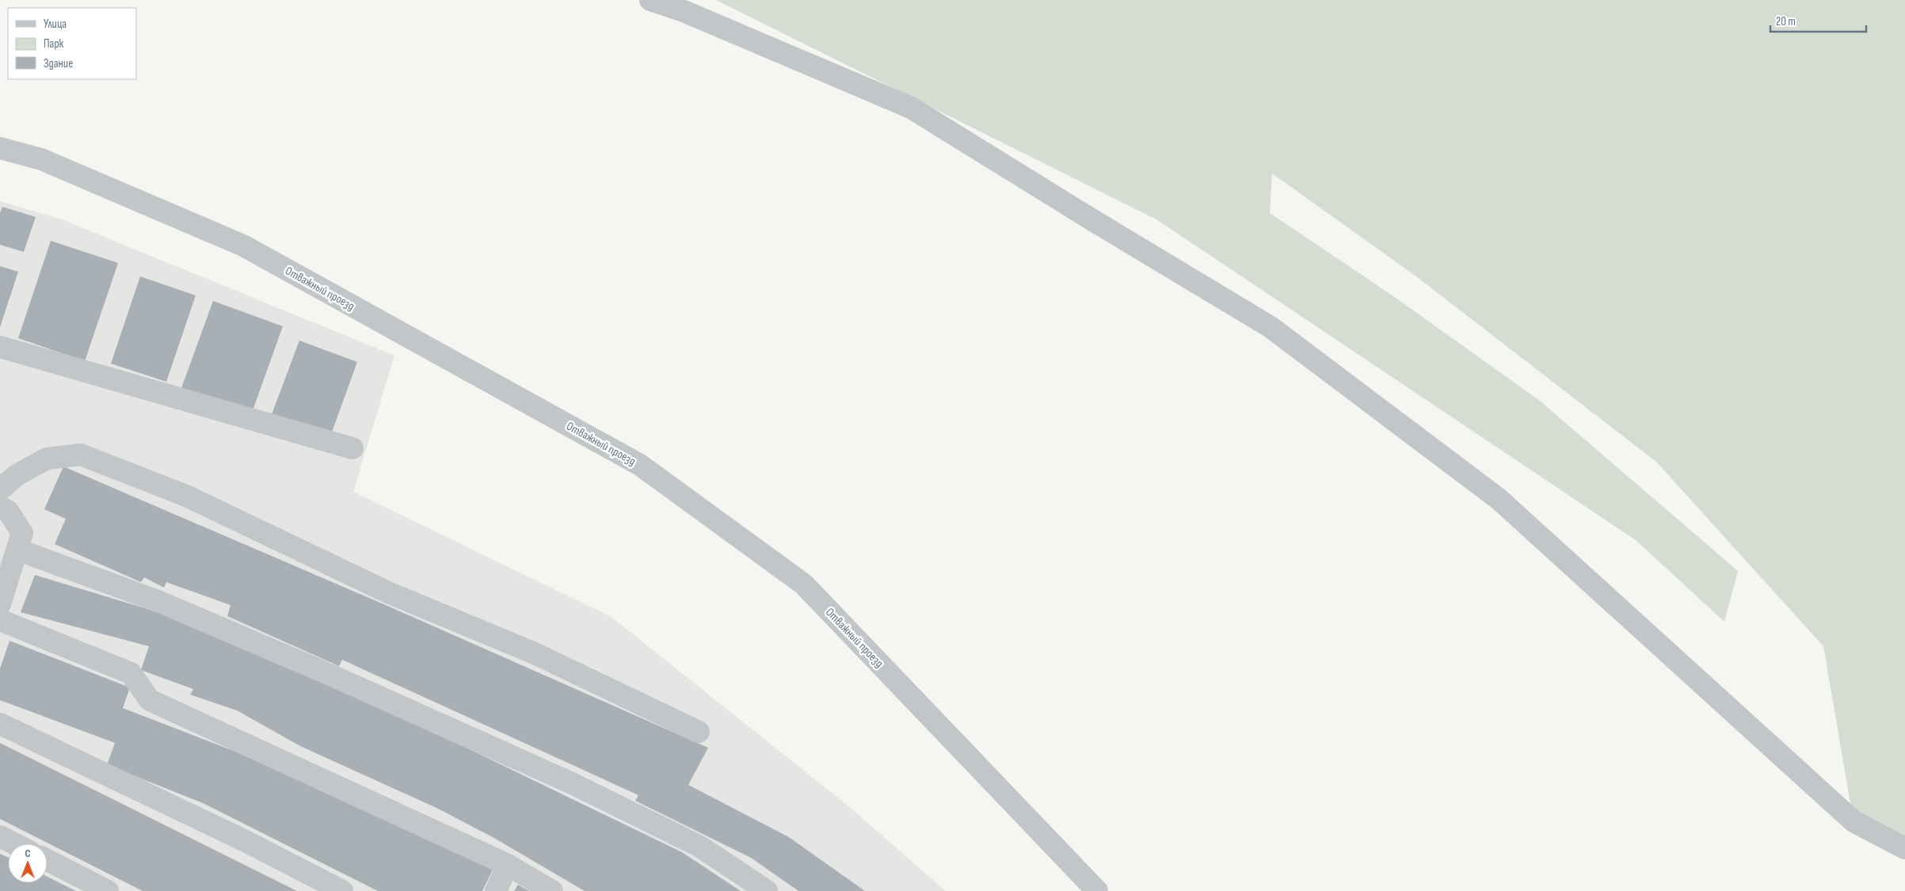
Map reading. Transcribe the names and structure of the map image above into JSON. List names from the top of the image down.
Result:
{
  "streets": {
    "street": ["Отважный проезд"]
  },
  "legend": ["Улица", "Парк", "Здание"],
  "scale_bar": "20 m",
  "north": "top"
}
